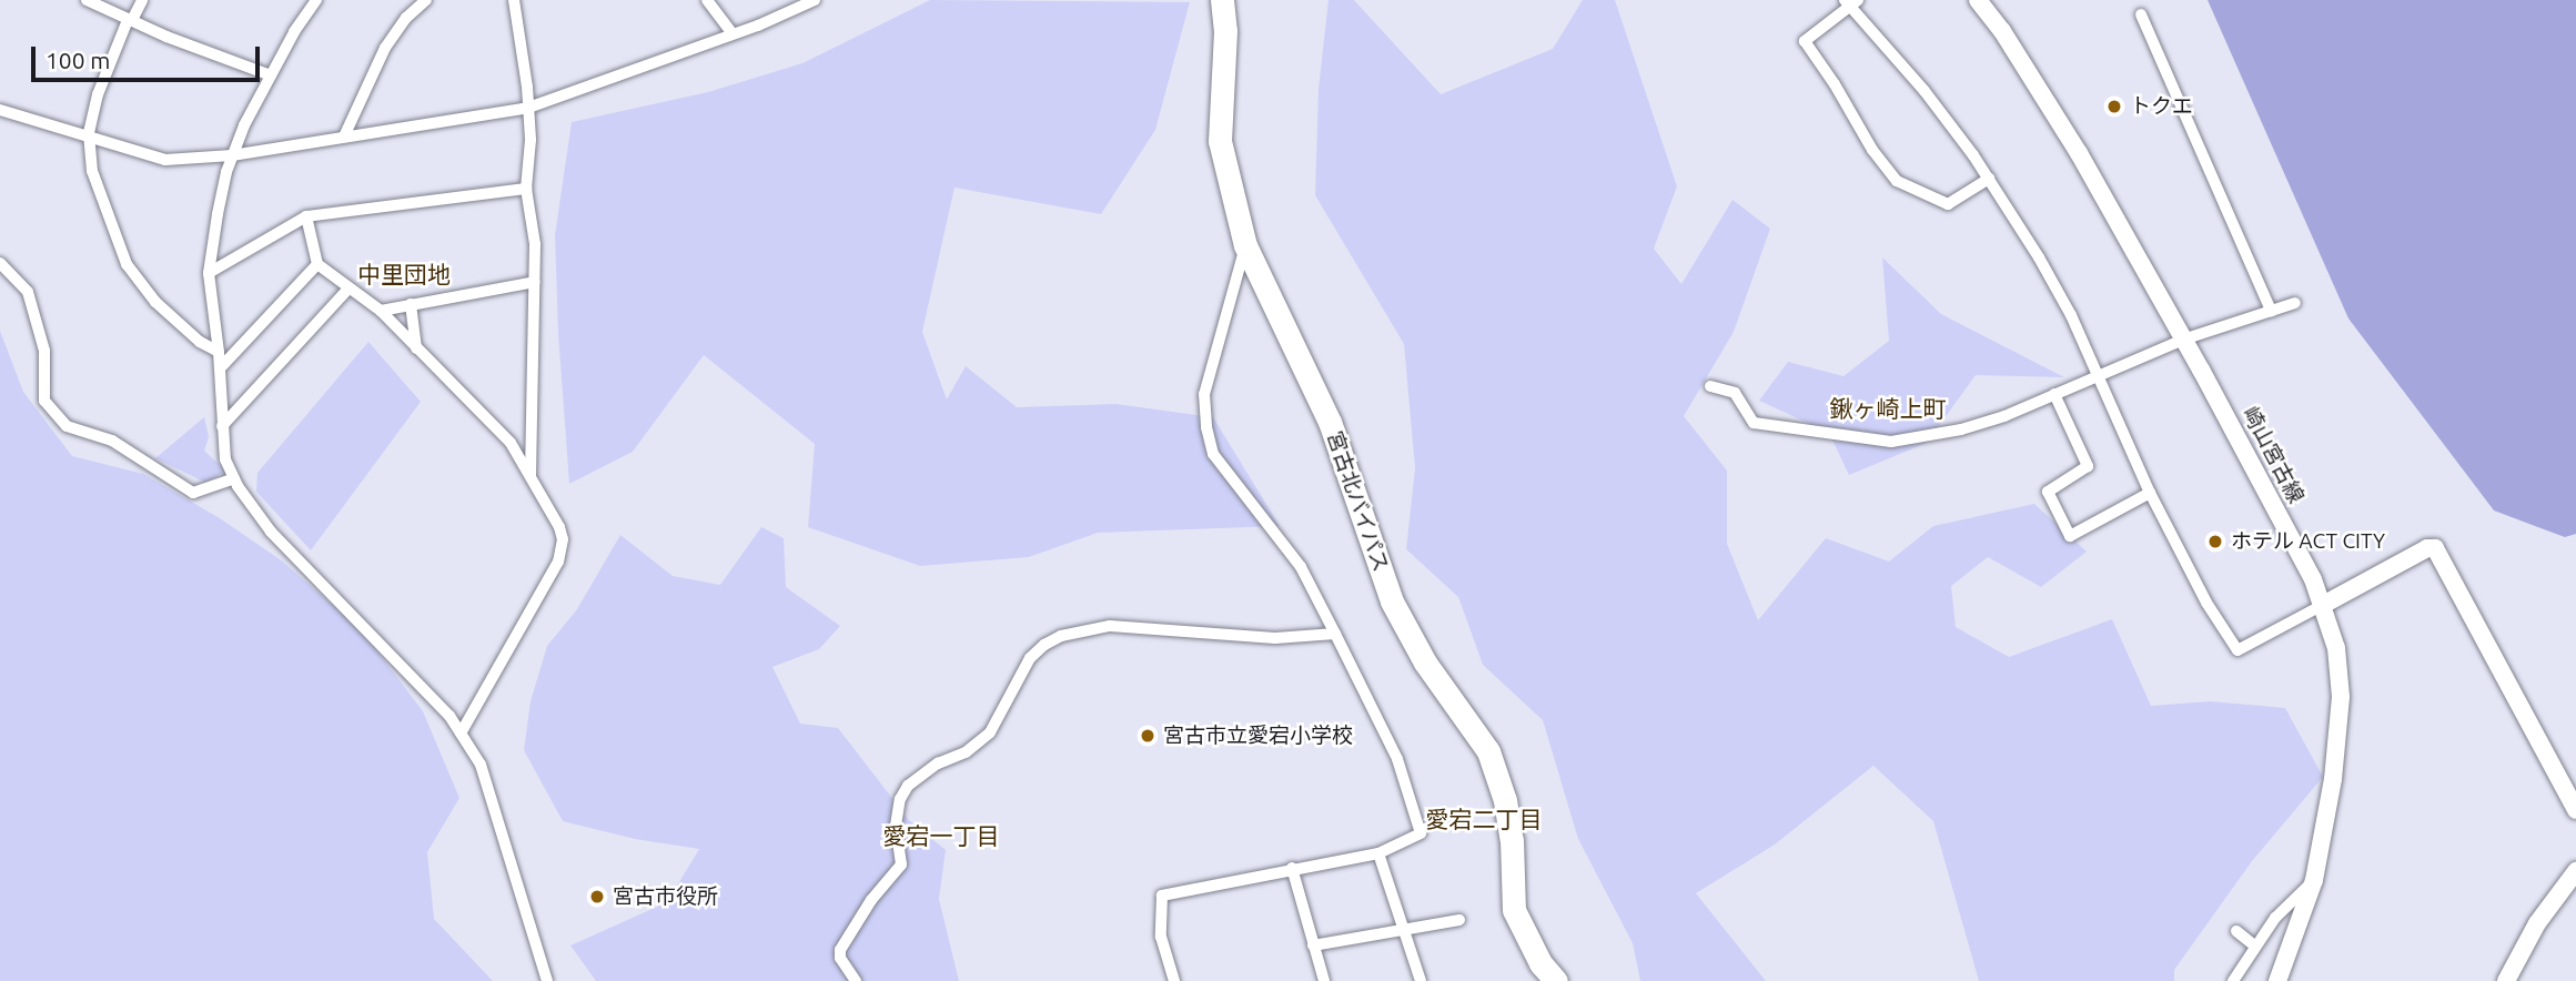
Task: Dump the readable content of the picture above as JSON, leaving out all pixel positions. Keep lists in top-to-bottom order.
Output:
{
  "streets": {
    "highway": ["宮古北バイパス"],
    "main road": ["崎山宮古線"]
  },
  "districts": [
    "中里団地",
    "鍬ヶ崎上町",
    "愛宕二丁目",
    "愛宕一丁目"
  ],
  "places": [
    "トクエ",
    "ホテル ACT CITY",
    "宮古市立愛宕小学校",
    "宮古市役所"
  ],
  "scale_bar": "100 m"
}
